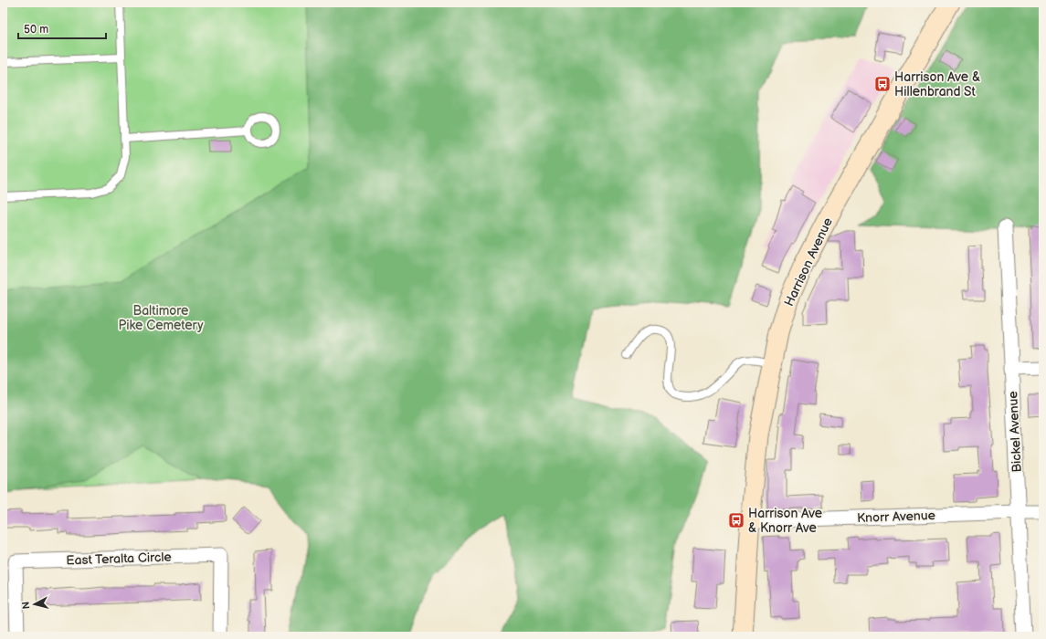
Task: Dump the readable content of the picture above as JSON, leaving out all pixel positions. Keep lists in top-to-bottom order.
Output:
{
  "streets": {
    "main road": ["Harrison Avenue"],
    "street": ["Bickel Avenue", "Knorr Avenue", "East Teralta Circle"]
  },
  "crossings": [
    ["Harrison Avenue", "Knorr Avenue"],
    ["Bickel Avenue", "Knorr Avenue"]
  ],
  "parks": ["Baltimore Pike Cemetery"],
  "places": {
    "bus stop": ["Harrison Ave & Hillenbrand St", "Harrison Ave & Knorr Ave"]
  },
  "scale_bar": "50 m",
  "north": "left"
}
